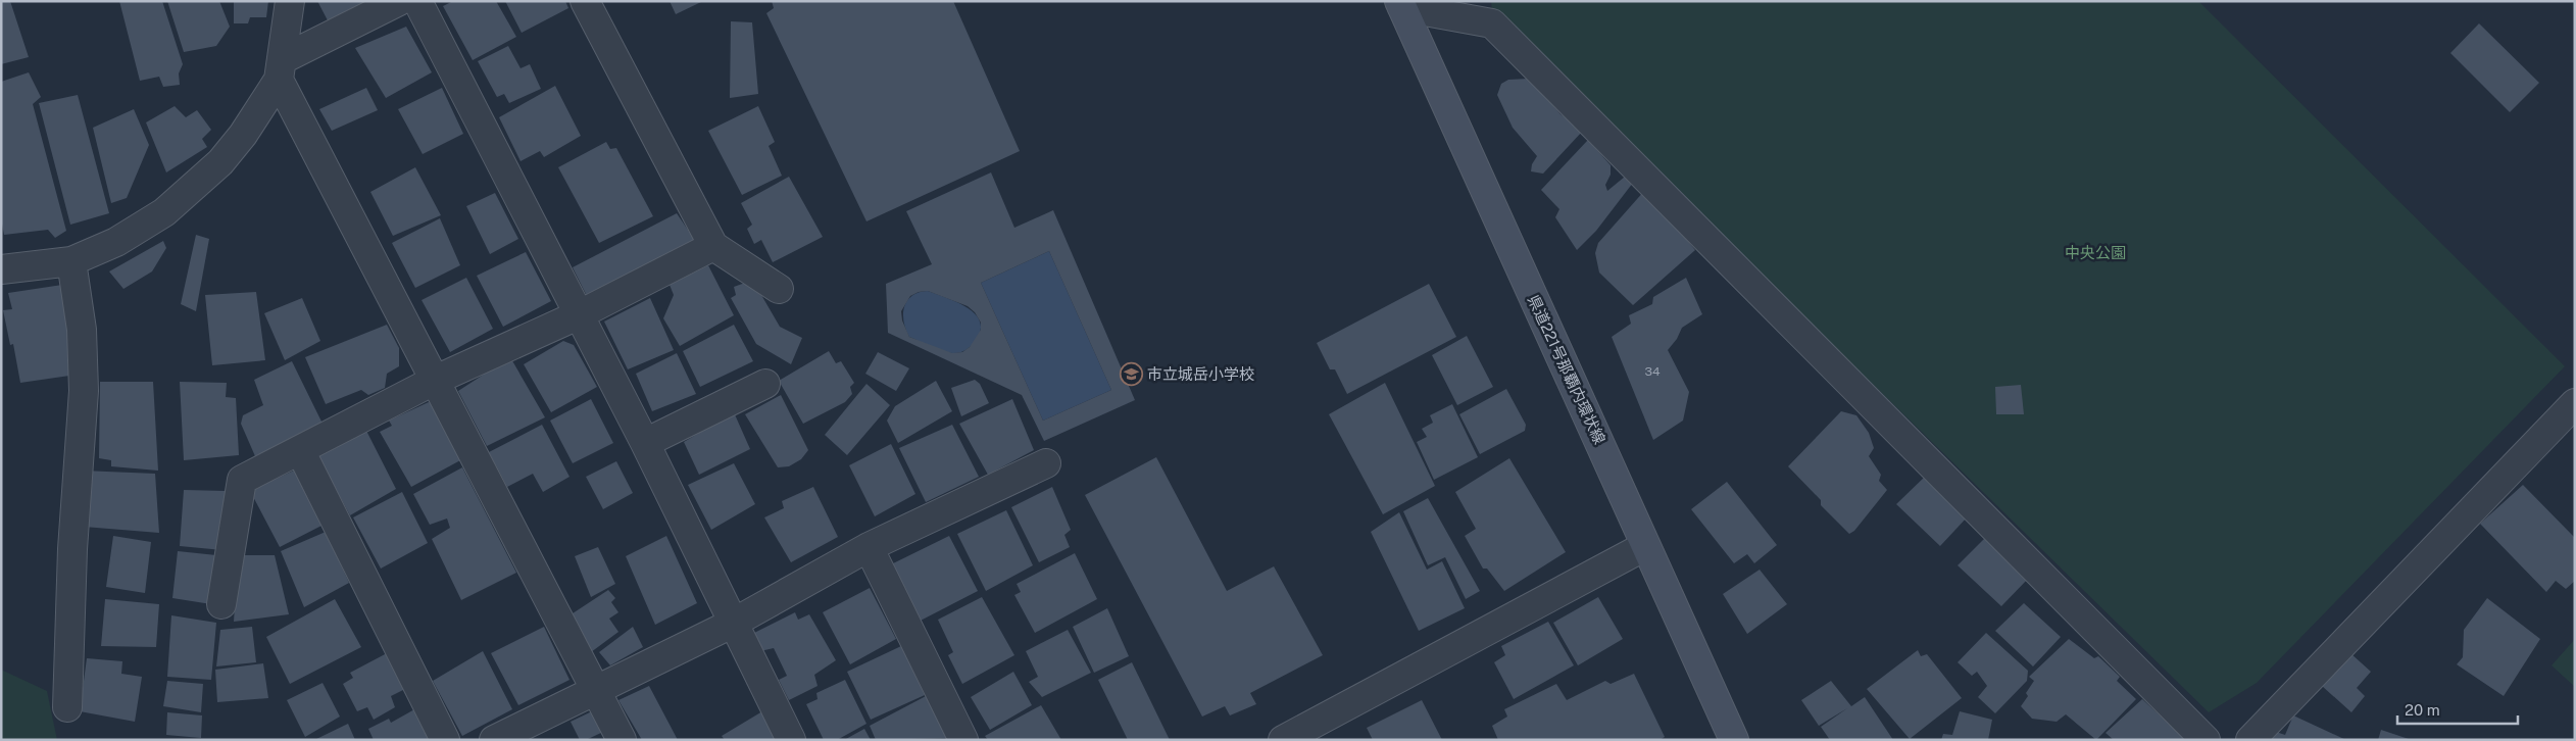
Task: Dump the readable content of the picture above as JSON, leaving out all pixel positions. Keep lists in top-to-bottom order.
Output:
{
  "streets": {
    "main road": ["県道221号那覇内環状線"]
  },
  "parks": ["中央公園"],
  "places": {
    "school or university": ["市立城岳小学校"]
  },
  "house_numbers": ["34"],
  "scale_bar": "20 m"
}
